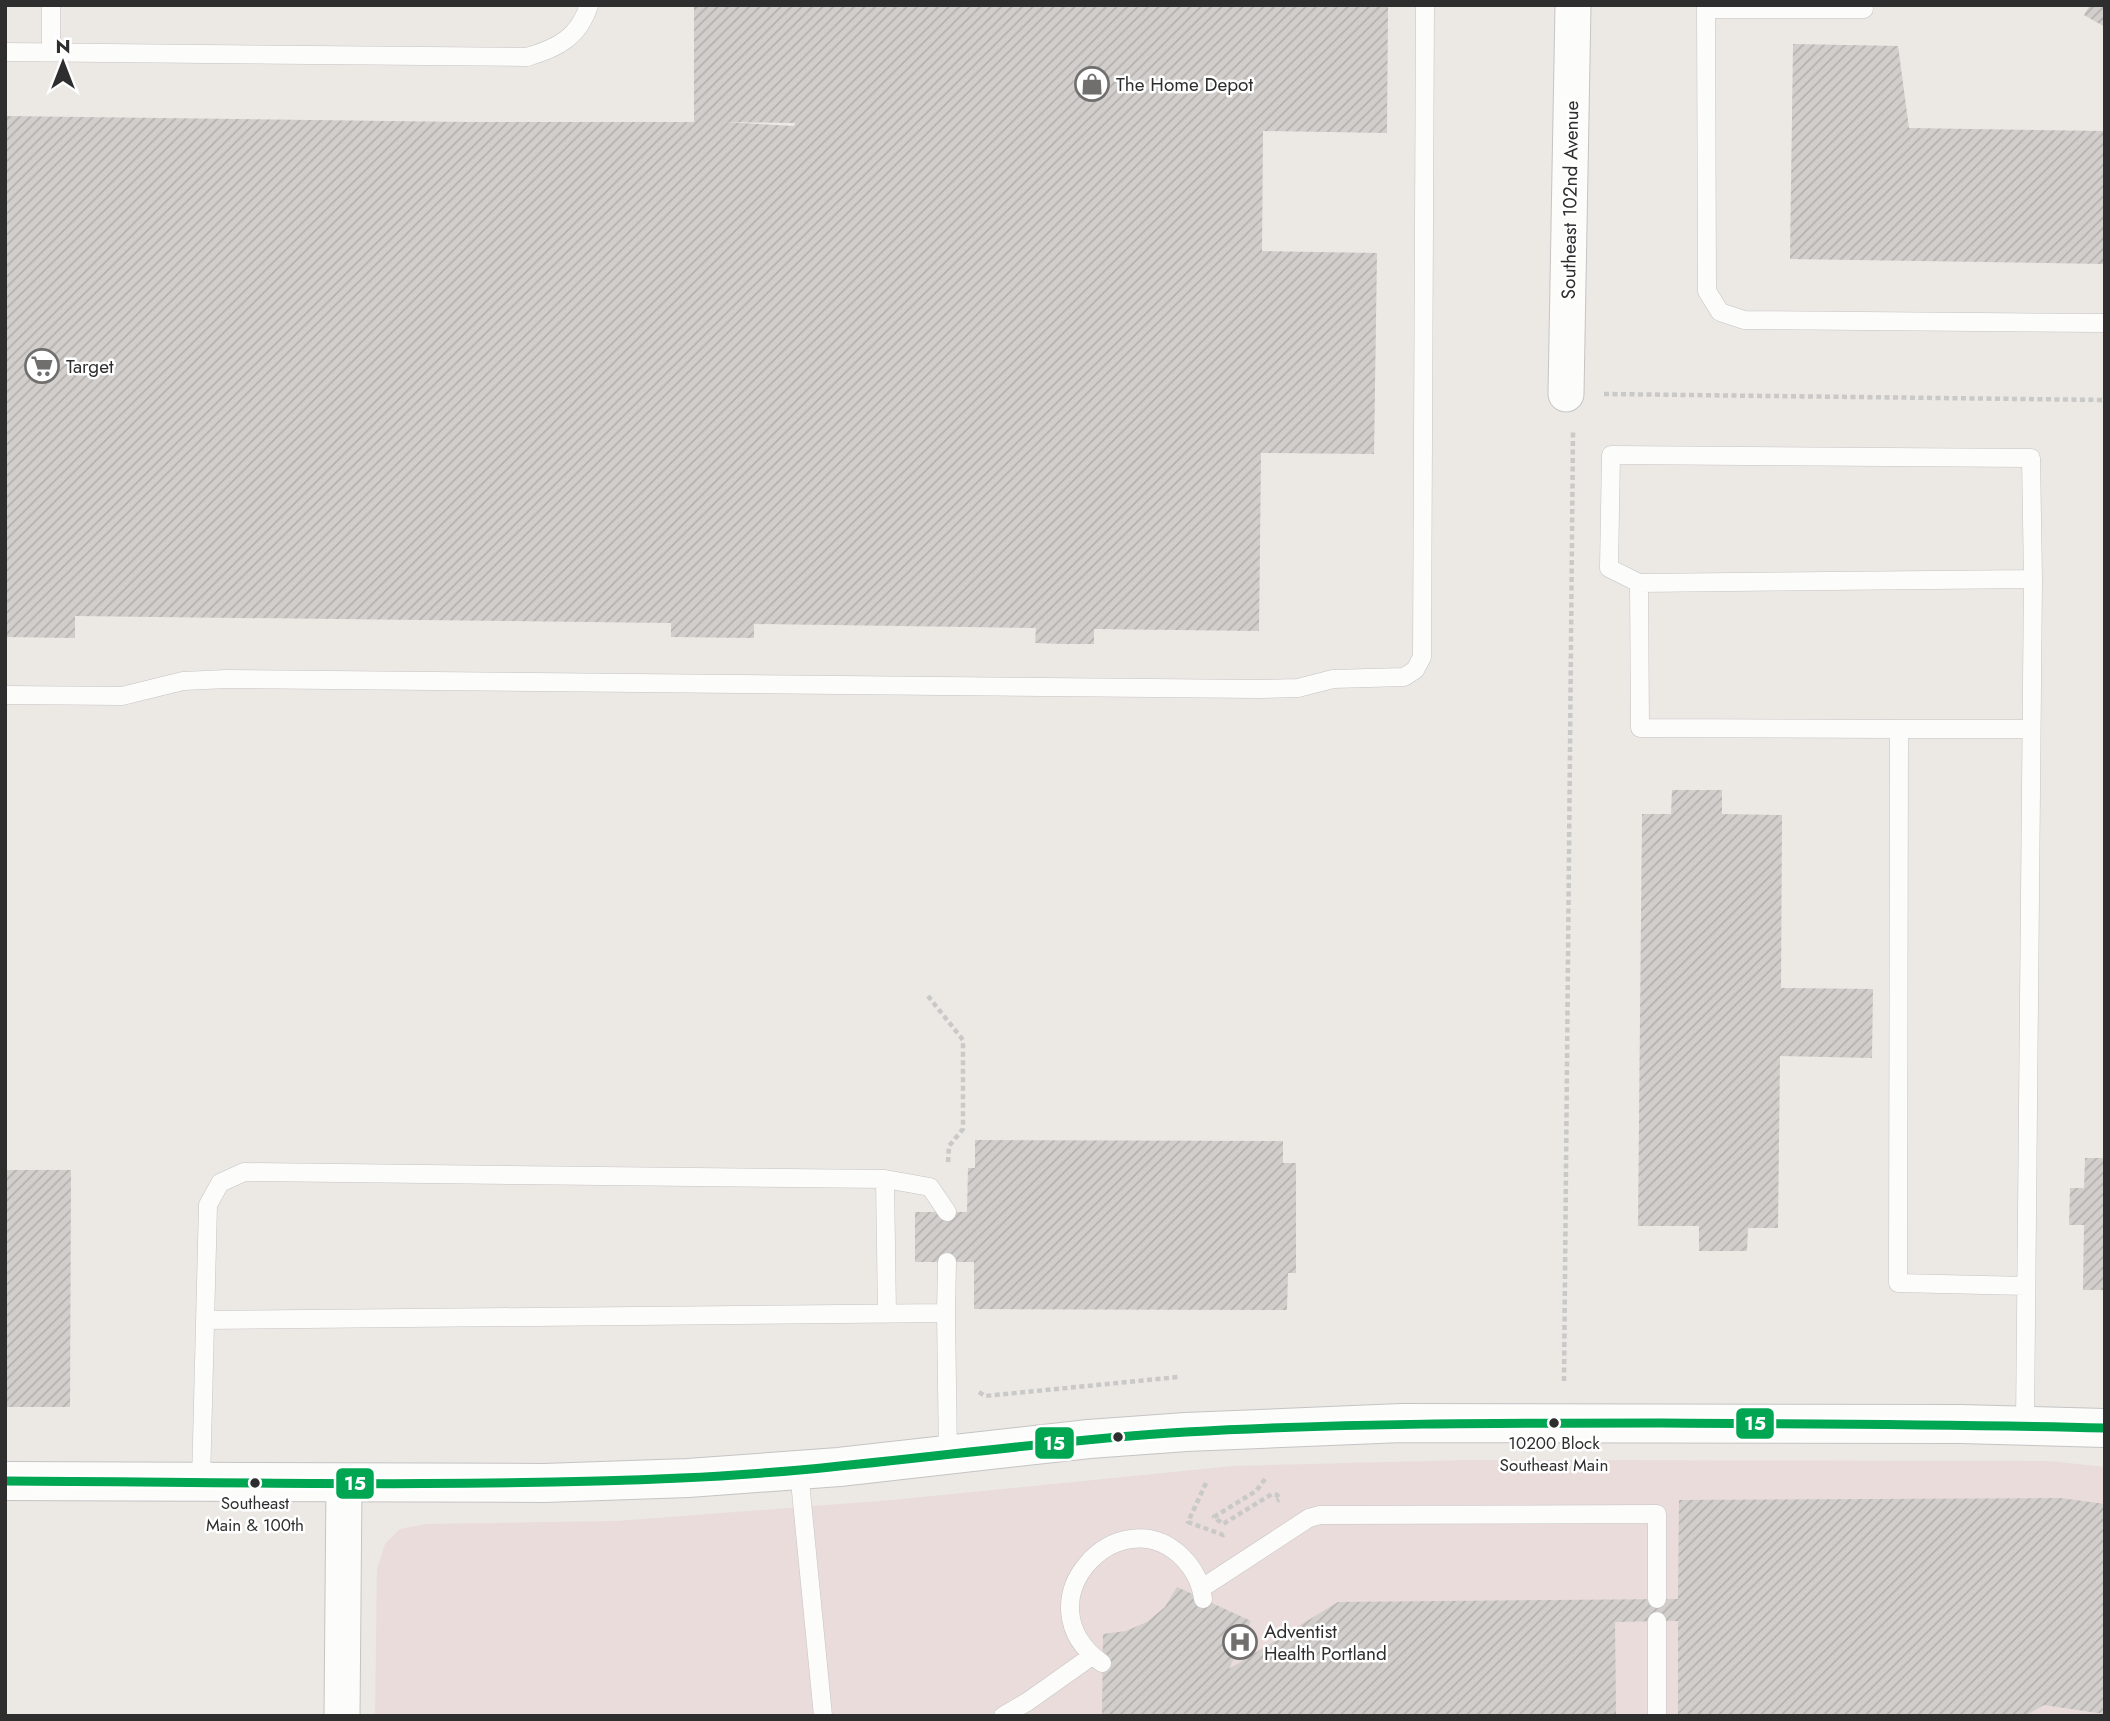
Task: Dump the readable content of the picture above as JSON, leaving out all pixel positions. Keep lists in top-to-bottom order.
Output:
{
  "streets": {
    "street": ["Southeast 102nd Avenue"]
  },
  "places": {
    "shop": ["The Home Depot"],
    "supermarket": ["Target"],
    "other": ["10200 Block Southeast Main", "Southeast Main & 100th"],
    "hospital": ["Adventist Health Portland"]
  },
  "lines": ["transit line 15"],
  "north": "top"
}
